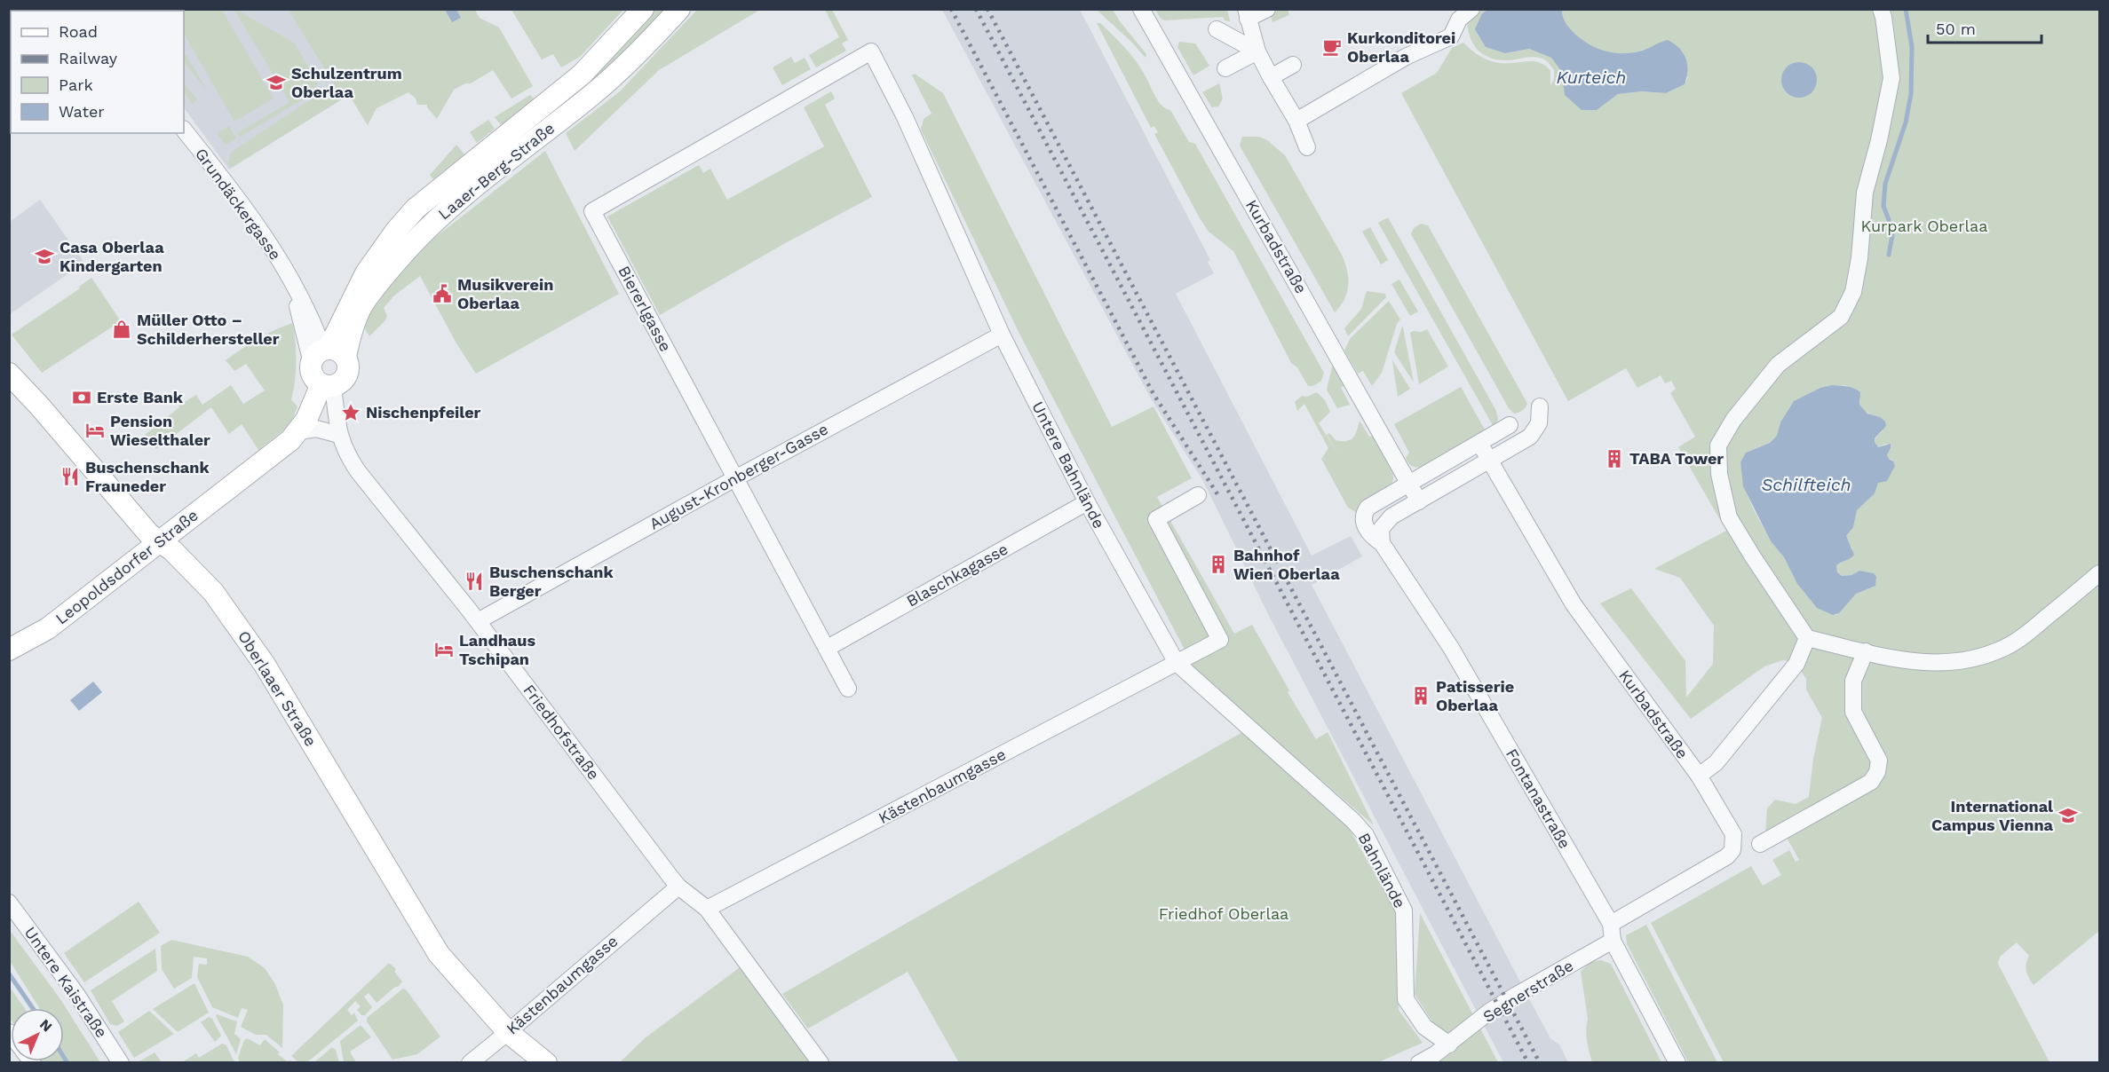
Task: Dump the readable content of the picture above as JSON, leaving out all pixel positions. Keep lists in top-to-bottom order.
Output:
{
  "streets": {
    "main road": ["Laaer-Berg-Straße", "Leopoldsdorfer Straße", "Oberlaaer Straße"],
    "street": [
      "Grundäckergasse",
      "Kurbadstraße",
      "Biererlgasse",
      "Untere Bahnlände",
      "August-Kronberger-Gasse",
      "Blaschkagasse",
      "Friedhofstraße",
      "Kästenbaumgasse",
      "Fontanastraße",
      "Bahnlände",
      "Untere Kaistraße",
      "Segnerstraße"
    ]
  },
  "crossings": [
    ["Laaer-Berg-Straße", "Grundäckergasse"],
    ["Laaer-Berg-Straße", "Leopoldsdorfer Straße"],
    ["Laaer-Berg-Straße", "Friedhofstraße"],
    ["Grundäckergasse", "Leopoldsdorfer Straße"],
    ["Grundäckergasse", "Friedhofstraße"],
    ["Kurbadstraße", "Fontanastraße"],
    ["Biererlgasse", "Untere Bahnlände"],
    ["Biererlgasse", "August-Kronberger-Gasse"],
    ["Biererlgasse", "Blaschkagasse"],
    ["Untere Bahnlände", "August-Kronberger-Gasse"],
    ["Untere Bahnlände", "Blaschkagasse"],
    ["Untere Bahnlände", "Kästenbaumgasse"],
    ["Untere Bahnlände", "Bahnlände"],
    ["August-Kronberger-Gasse", "Friedhofstraße"],
    ["Leopoldsdorfer Straße", "Oberlaaer Straße"],
    ["Leopoldsdorfer Straße", "Friedhofstraße"],
    ["Oberlaaer Straße", "Kästenbaumgasse"],
    ["Friedhofstraße", "Kästenbaumgasse"],
    ["Kästenbaumgasse", "Bahnlände"],
    ["Fontanastraße", "Segnerstraße"],
    ["Bahnlände", "Segnerstraße"]
  ],
  "water": ["Kurteich", "Schilfteich"],
  "parks": ["Kurpark Oberlaa", "Friedhof Oberlaa"],
  "places": {
    "cafe": ["Kurkonditorei Oberlaa"],
    "school or university": ["Schulzentrum Oberlaa", "Casa Oberlaa Kindergarten", "International Campus Vienna"],
    "public building": ["Musikverein Oberlaa"],
    "shop": ["Müller Otto – Schilderhersteller"],
    "bank": ["Erste Bank"],
    "place": ["Nischenpfeiler"],
    "hotel": ["Pension Wieselthaler", "Landhaus Tschipan"],
    "building": ["TABA Tower", "Bahnhof Wien Oberlaa", "Patisserie Oberlaa"],
    "restaurant": ["Buschenschank Frauneder", "Buschenschank Berger"]
  },
  "legend": [
    "Road",
    "Railway",
    "Park",
    "Water"
  ],
  "scale_bar": "50 m",
  "north": "top right"
}
